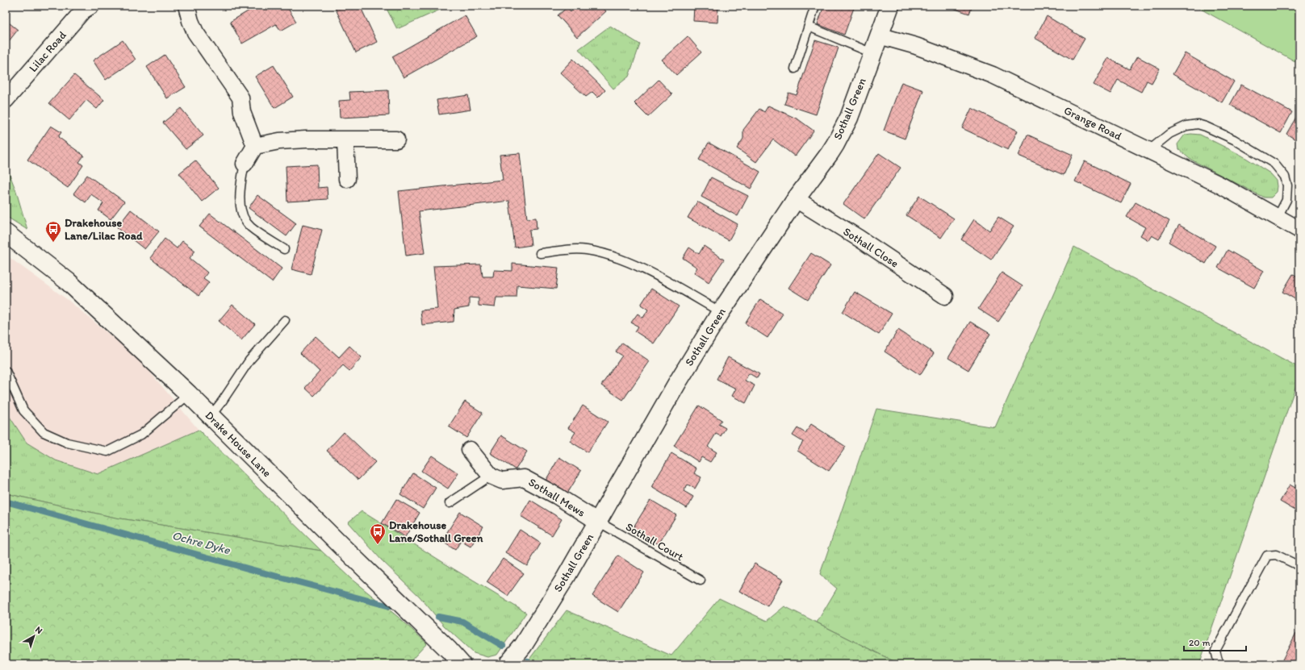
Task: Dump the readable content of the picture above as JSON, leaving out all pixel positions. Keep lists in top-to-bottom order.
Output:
{
  "streets": {
    "street": [
      "Lilac Road",
      "Sothall Green",
      "Grange Road",
      "Sothall Close",
      "Drake House Lane",
      "Sothall Mews"
    ],
    "lane": ["Sothall Court"]
  },
  "crossings": [
    ["Sothall Green", "Grange Road"],
    ["Sothall Green", "Sothall Close"],
    ["Sothall Green", "Sothall Mews"],
    ["Sothall Green", "Sothall Court"],
    ["Sothall Mews", "Sothall Court"]
  ],
  "water": ["Ochre Dyke"],
  "places": {
    "bus stop": ["Drakehouse Lane/Lilac Road", "Drakehouse Lane/Sothall Green"]
  },
  "scale_bar": "20 m",
  "north": "top right"
}
